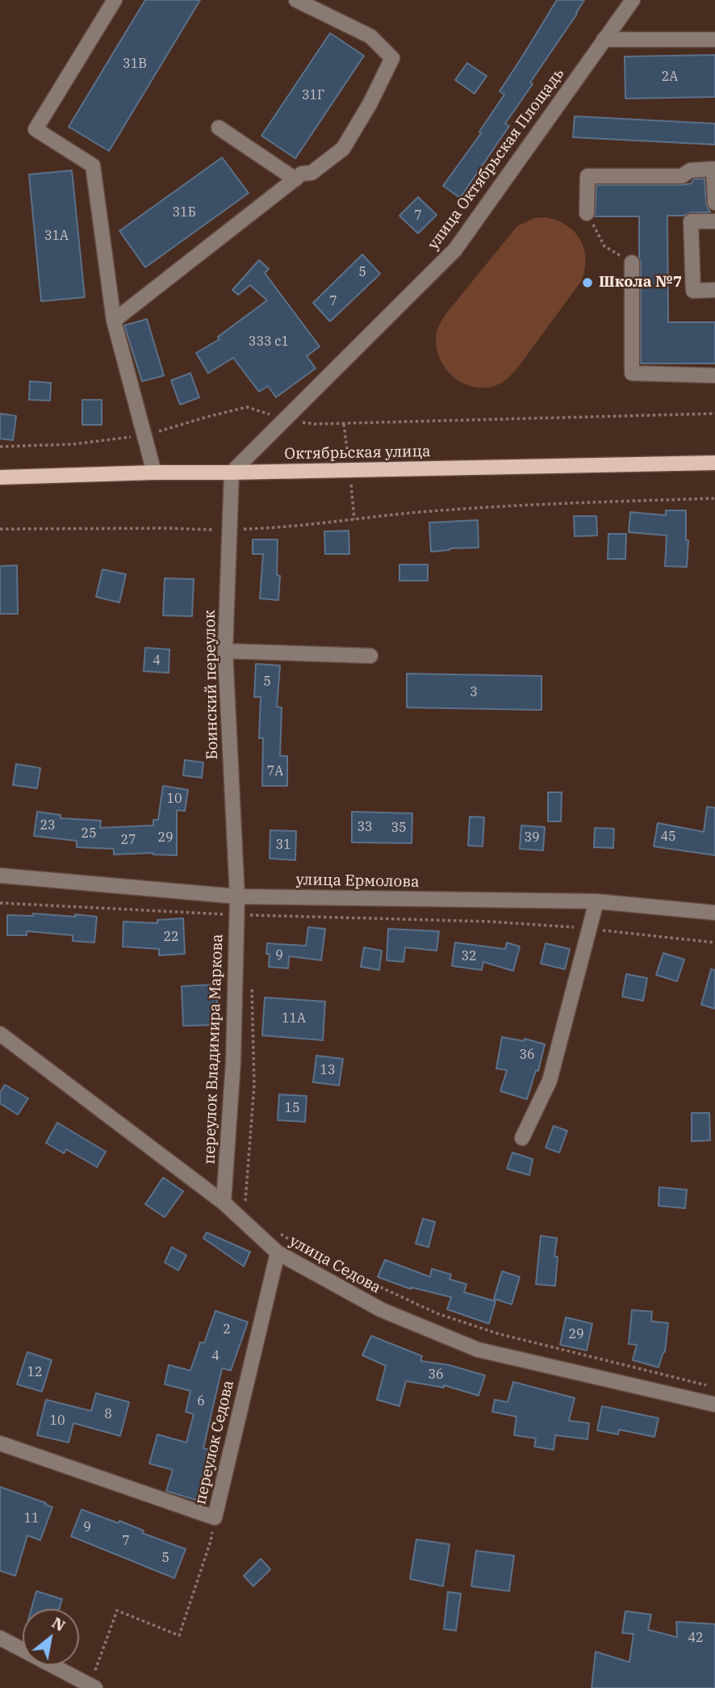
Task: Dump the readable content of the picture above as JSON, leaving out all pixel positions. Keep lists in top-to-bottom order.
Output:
{
  "streets": {
    "main road": ["Октябрьская улица"],
    "street": [
      "улица Октябрьская Площадь",
      "Боинский переулок",
      "улица Ермолова",
      "переулок Владимира Маркова",
      "улица Седова",
      "переулок Седова"
    ]
  },
  "crossings": [
    ["улица Октябрьская Площадь", "Октябрьская улица"],
    ["улица Октябрьская Площадь", "Боинский переулок"],
    ["Октябрьская улица", "Боинский переулок"],
    ["Боинский переулок", "улица Ермолова"],
    ["Боинский переулок", "переулок Владимира Маркова"],
    ["улица Ермолова", "переулок Владимира Маркова"],
    ["переулок Владимира Маркова", "улица Седова"],
    ["улица Седова", "переулок Седова"]
  ],
  "places": ["Школа №7"],
  "house_numbers": [
    "31В",
    "2А",
    "31Г",
    "31Б",
    "7",
    "31А",
    "5",
    "7",
    "333 с1",
    "4",
    "5",
    "3",
    "7А",
    "10",
    "23",
    "33",
    "35",
    "25",
    "45",
    "29",
    "39",
    "27",
    "31",
    "22",
    "9",
    "32",
    "11А",
    "36",
    "13",
    "15",
    "2",
    "29",
    "4",
    "12",
    "36",
    "6",
    "8",
    "10",
    "11",
    "9",
    "7",
    "5",
    "42"
  ],
  "north": "top right"
}
